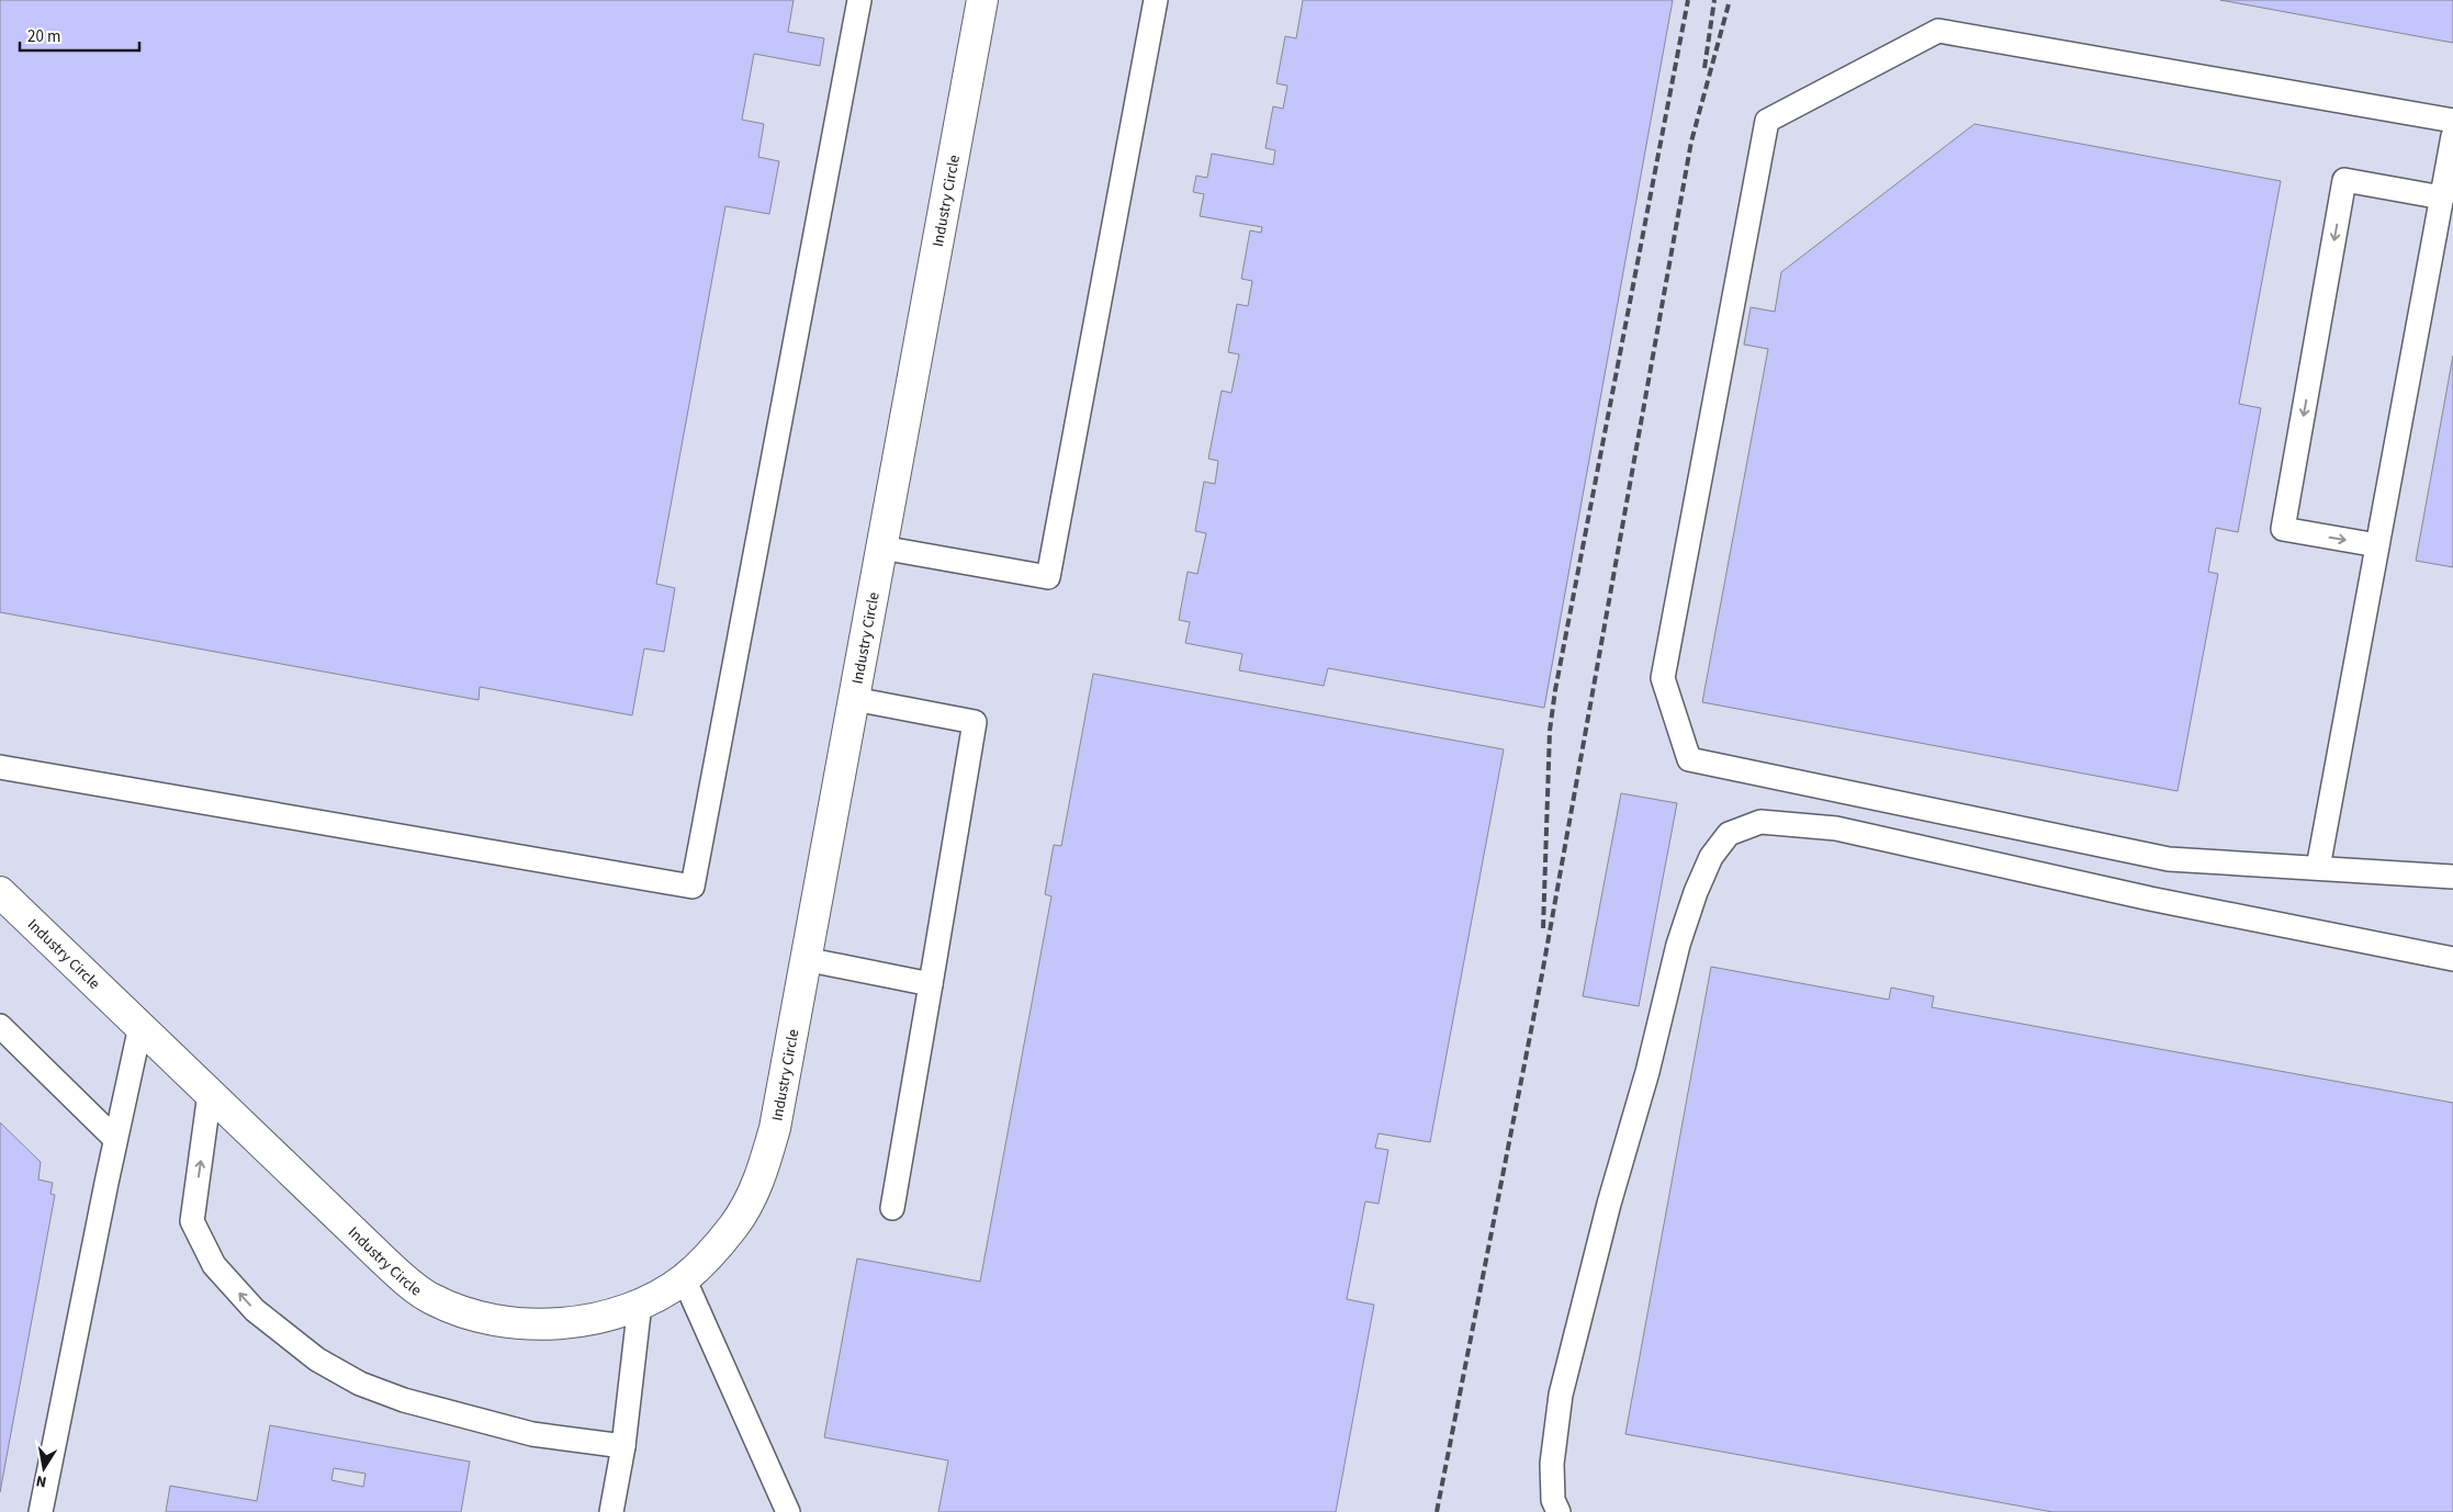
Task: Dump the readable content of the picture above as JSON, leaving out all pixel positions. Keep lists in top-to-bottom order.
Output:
{
  "streets": {
    "street": ["Industry Circle"]
  },
  "scale_bar": "20 m",
  "north": "bottom"
}
